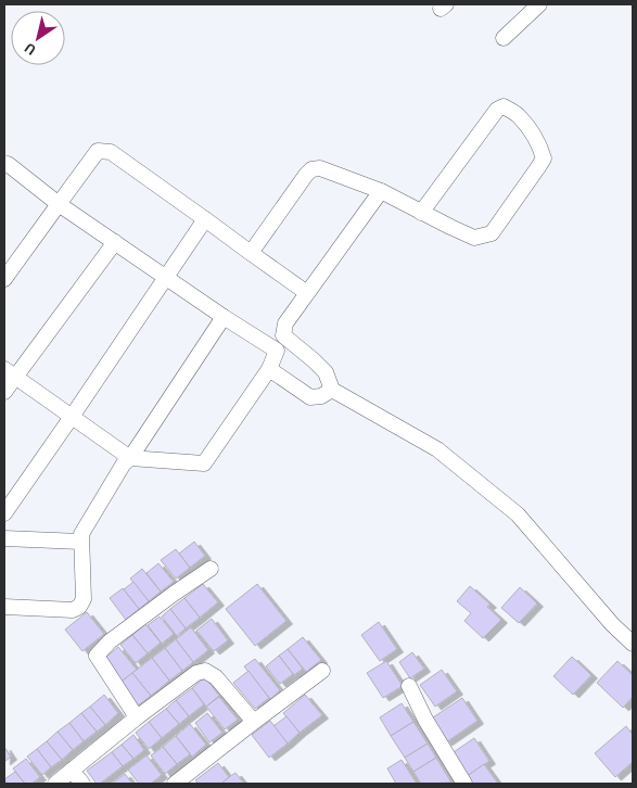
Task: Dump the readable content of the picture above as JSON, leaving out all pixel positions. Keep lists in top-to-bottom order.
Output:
{
  "north": "bottom left"
}
